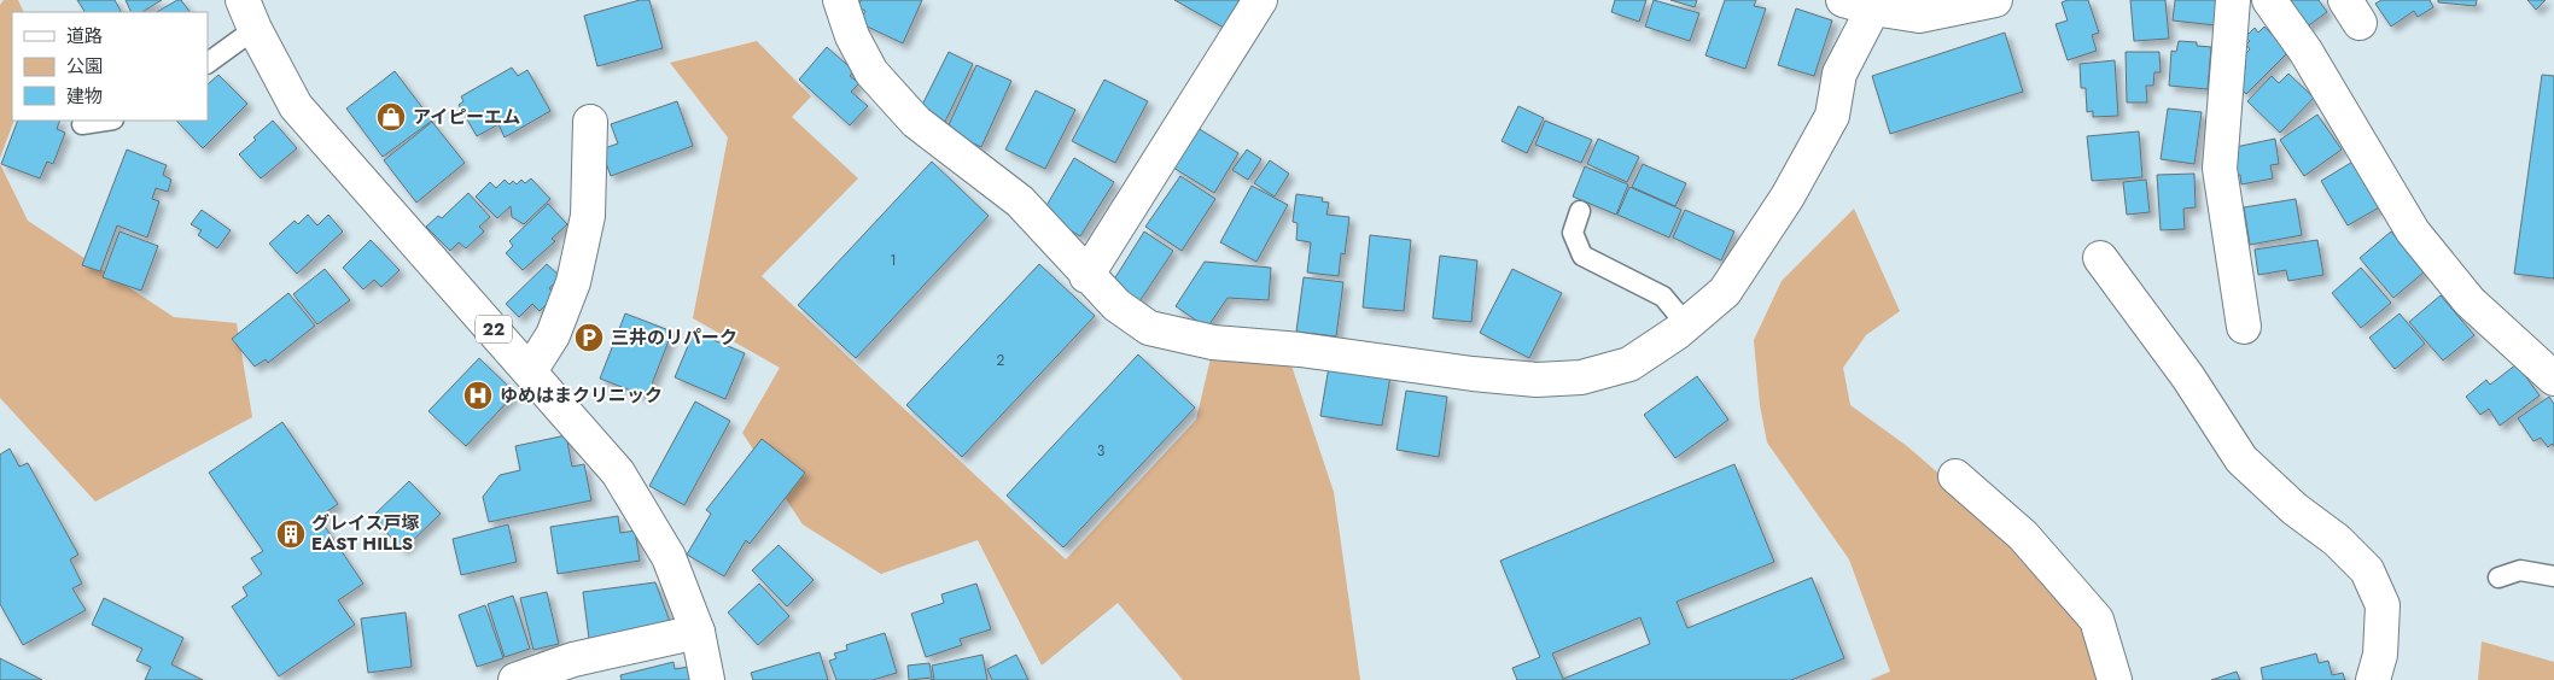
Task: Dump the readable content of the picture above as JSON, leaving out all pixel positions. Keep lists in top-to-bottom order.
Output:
{
  "streets": {
    "street": ["22"]
  },
  "places": {
    "shop": ["アイピーエム"],
    "parking": ["三井のリパーク"],
    "hospital": ["ゆめはまクリニック"],
    "building": ["グレイス戸塚 EAST HILLS"]
  },
  "house_numbers": ["1", "2", "3"],
  "legend": ["道路", "公園", "建物"]
}
